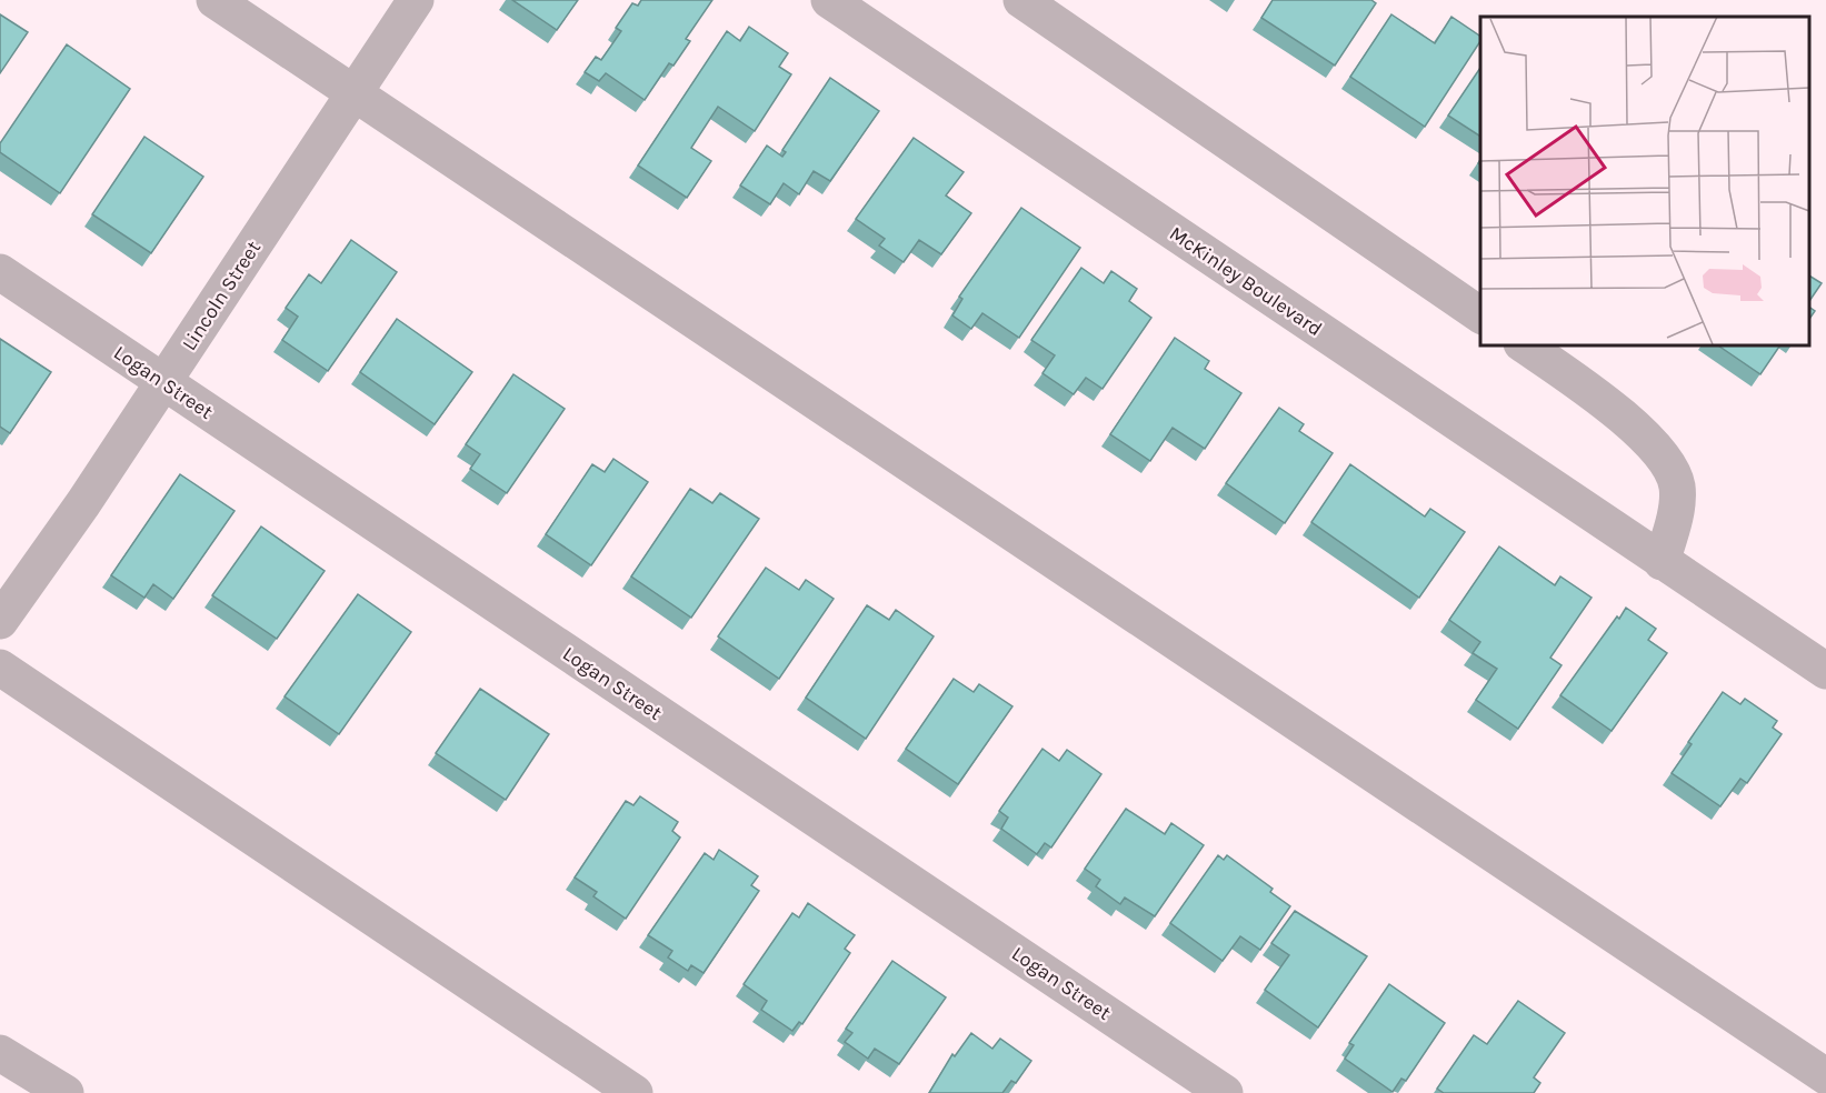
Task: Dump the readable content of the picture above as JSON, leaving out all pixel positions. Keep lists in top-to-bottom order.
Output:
{
  "streets": {
    "street": ["McKinley Boulevard", "Lincoln Street", "Logan Street"]
  },
  "crossings": [
    ["Lincoln Street", "Logan Street"]
  ]
}
